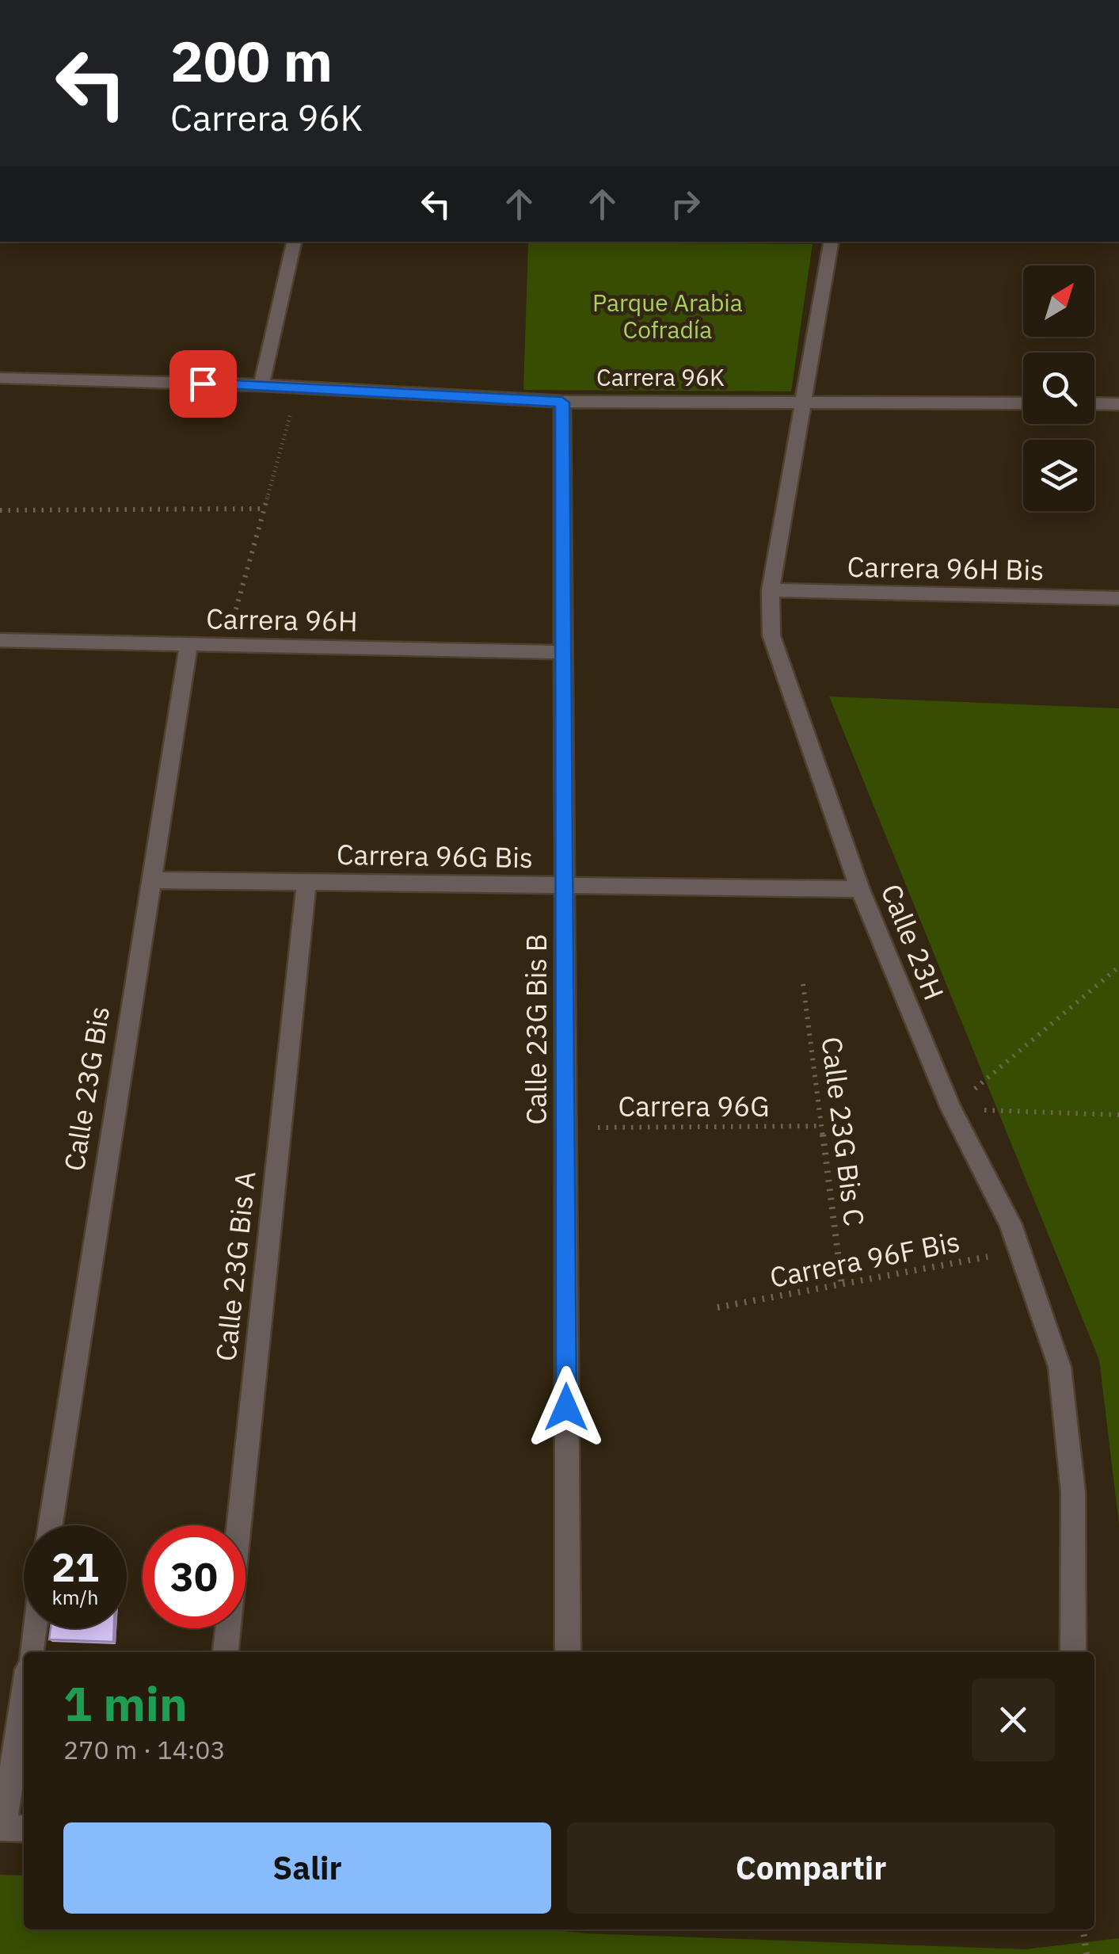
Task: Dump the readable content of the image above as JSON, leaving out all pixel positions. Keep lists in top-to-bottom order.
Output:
{
  "streets": {
    "street": [
      "Carrera 96K",
      "Carrera 96H Bis",
      "Carrera 96H",
      "Carrera 96G Bis",
      "Calle 23H",
      "Calle 23G Bis B",
      "Calle 23G Bis",
      "Calle 23G Bis A"
    ],
    "path": ["Carrera 96G", "Calle 23G Bis C", "Carrera 96F Bis"]
  },
  "crossings": [
    ["Carrera 96K", "Calle 23H"],
    ["Carrera 96K", "Calle 23G Bis B"],
    ["Carrera 96H Bis", "Calle 23H"],
    ["Carrera 96H", "Calle 23G Bis B"],
    ["Carrera 96H", "Calle 23G Bis"],
    ["Carrera 96G Bis", "Calle 23H"],
    ["Carrera 96G Bis", "Calle 23G Bis B"],
    ["Carrera 96G Bis", "Calle 23G Bis"],
    ["Carrera 96G Bis", "Calle 23G Bis A"],
    ["Calle 23H", "Carrera 96F Bis"],
    ["Calle 23G Bis B", "Carrera 96G"],
    ["Carrera 96G", "Calle 23G Bis C"],
    ["Calle 23G Bis C", "Carrera 96F Bis"]
  ],
  "parks": ["Parque Arabia Cofradía"],
  "north": "top right",
  "page": {
    "turn": ["200 m", "Carrera 96K"],
    "speed": "21 km/h",
    "limit": "30",
    "heading": ["1 min", "270 m · 14:03"],
    "buttons": ["Salir", "Compartir"]
  }
}
